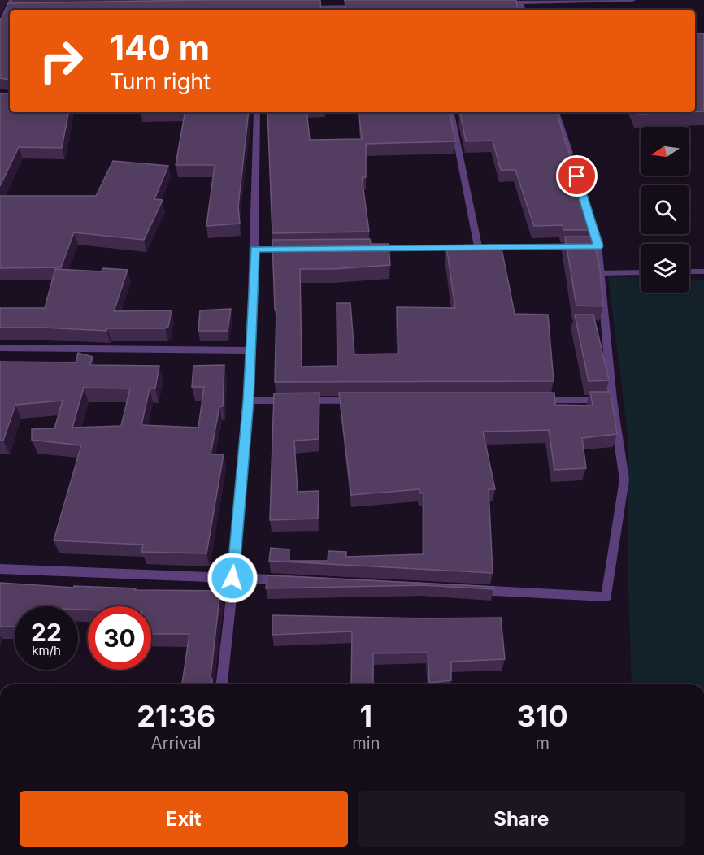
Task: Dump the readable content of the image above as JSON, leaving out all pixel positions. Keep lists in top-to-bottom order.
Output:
{
  "north": "left",
  "page": {
    "turn": ["140 m", "Turn right"],
    "speed": "22 km/h",
    "limit": "30",
    "eta": [
      "21:36",
      "Arrival",
      "1",
      "min",
      "310",
      "m"
    ],
    "buttons": ["Exit", "Share"]
  }
}
